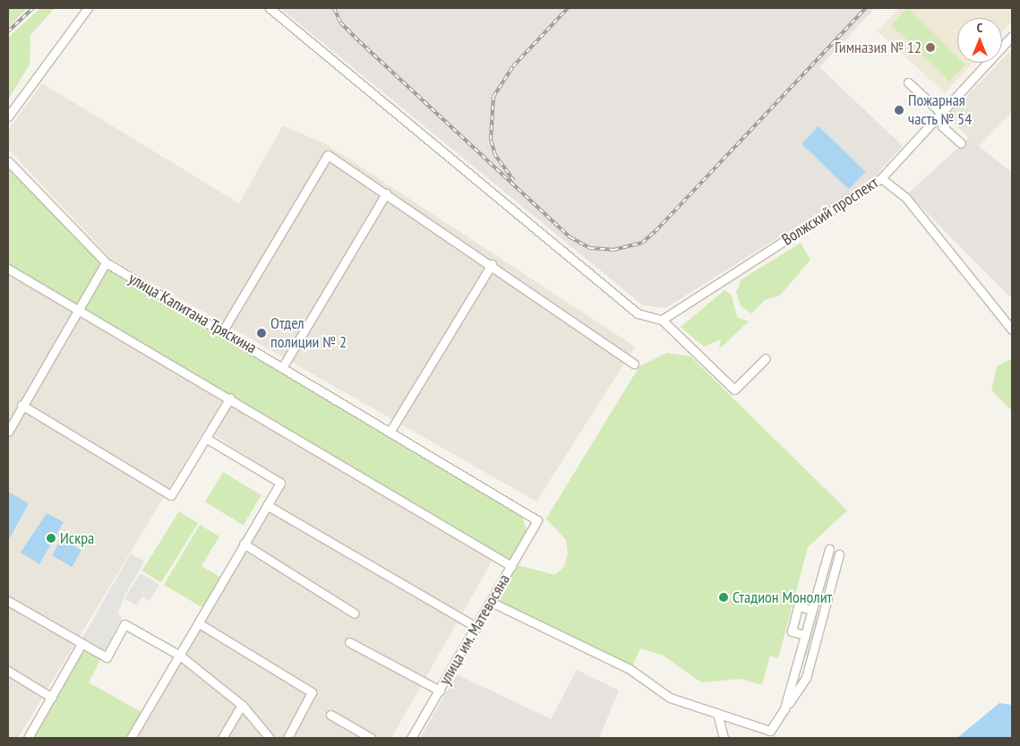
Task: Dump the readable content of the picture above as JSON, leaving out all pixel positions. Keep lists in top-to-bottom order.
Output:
{
  "streets": {
    "street": ["Волжский проспект", "улица Капитана Тряскина", "улица им. Матевосяна"]
  },
  "crossings": [
    ["улица Капитана Тряскина", "улица им. Матевосяна"]
  ],
  "places": [
    "Гимназия № 12",
    "Пожарная часть № 54",
    "Отдел полиции № 2",
    "Искра",
    "Стадион Монолит"
  ],
  "north": "top"
}
